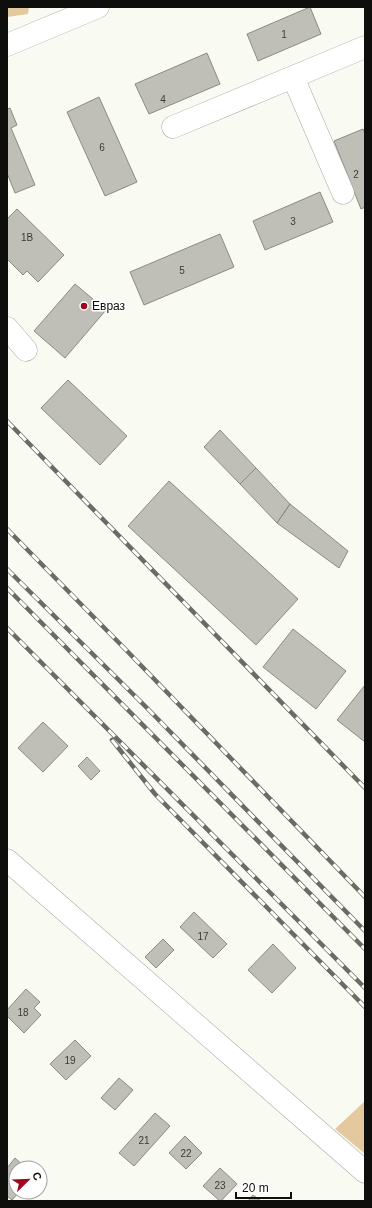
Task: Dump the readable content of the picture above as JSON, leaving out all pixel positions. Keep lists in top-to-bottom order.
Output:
{
  "places": ["Евраз"],
  "house_numbers": [
    "1",
    "4",
    "6",
    "2",
    "3",
    "1В",
    "5",
    "17",
    "18",
    "19",
    "21",
    "22",
    "23"
  ],
  "scale_bar": "20 m",
  "north": "top right"
}
